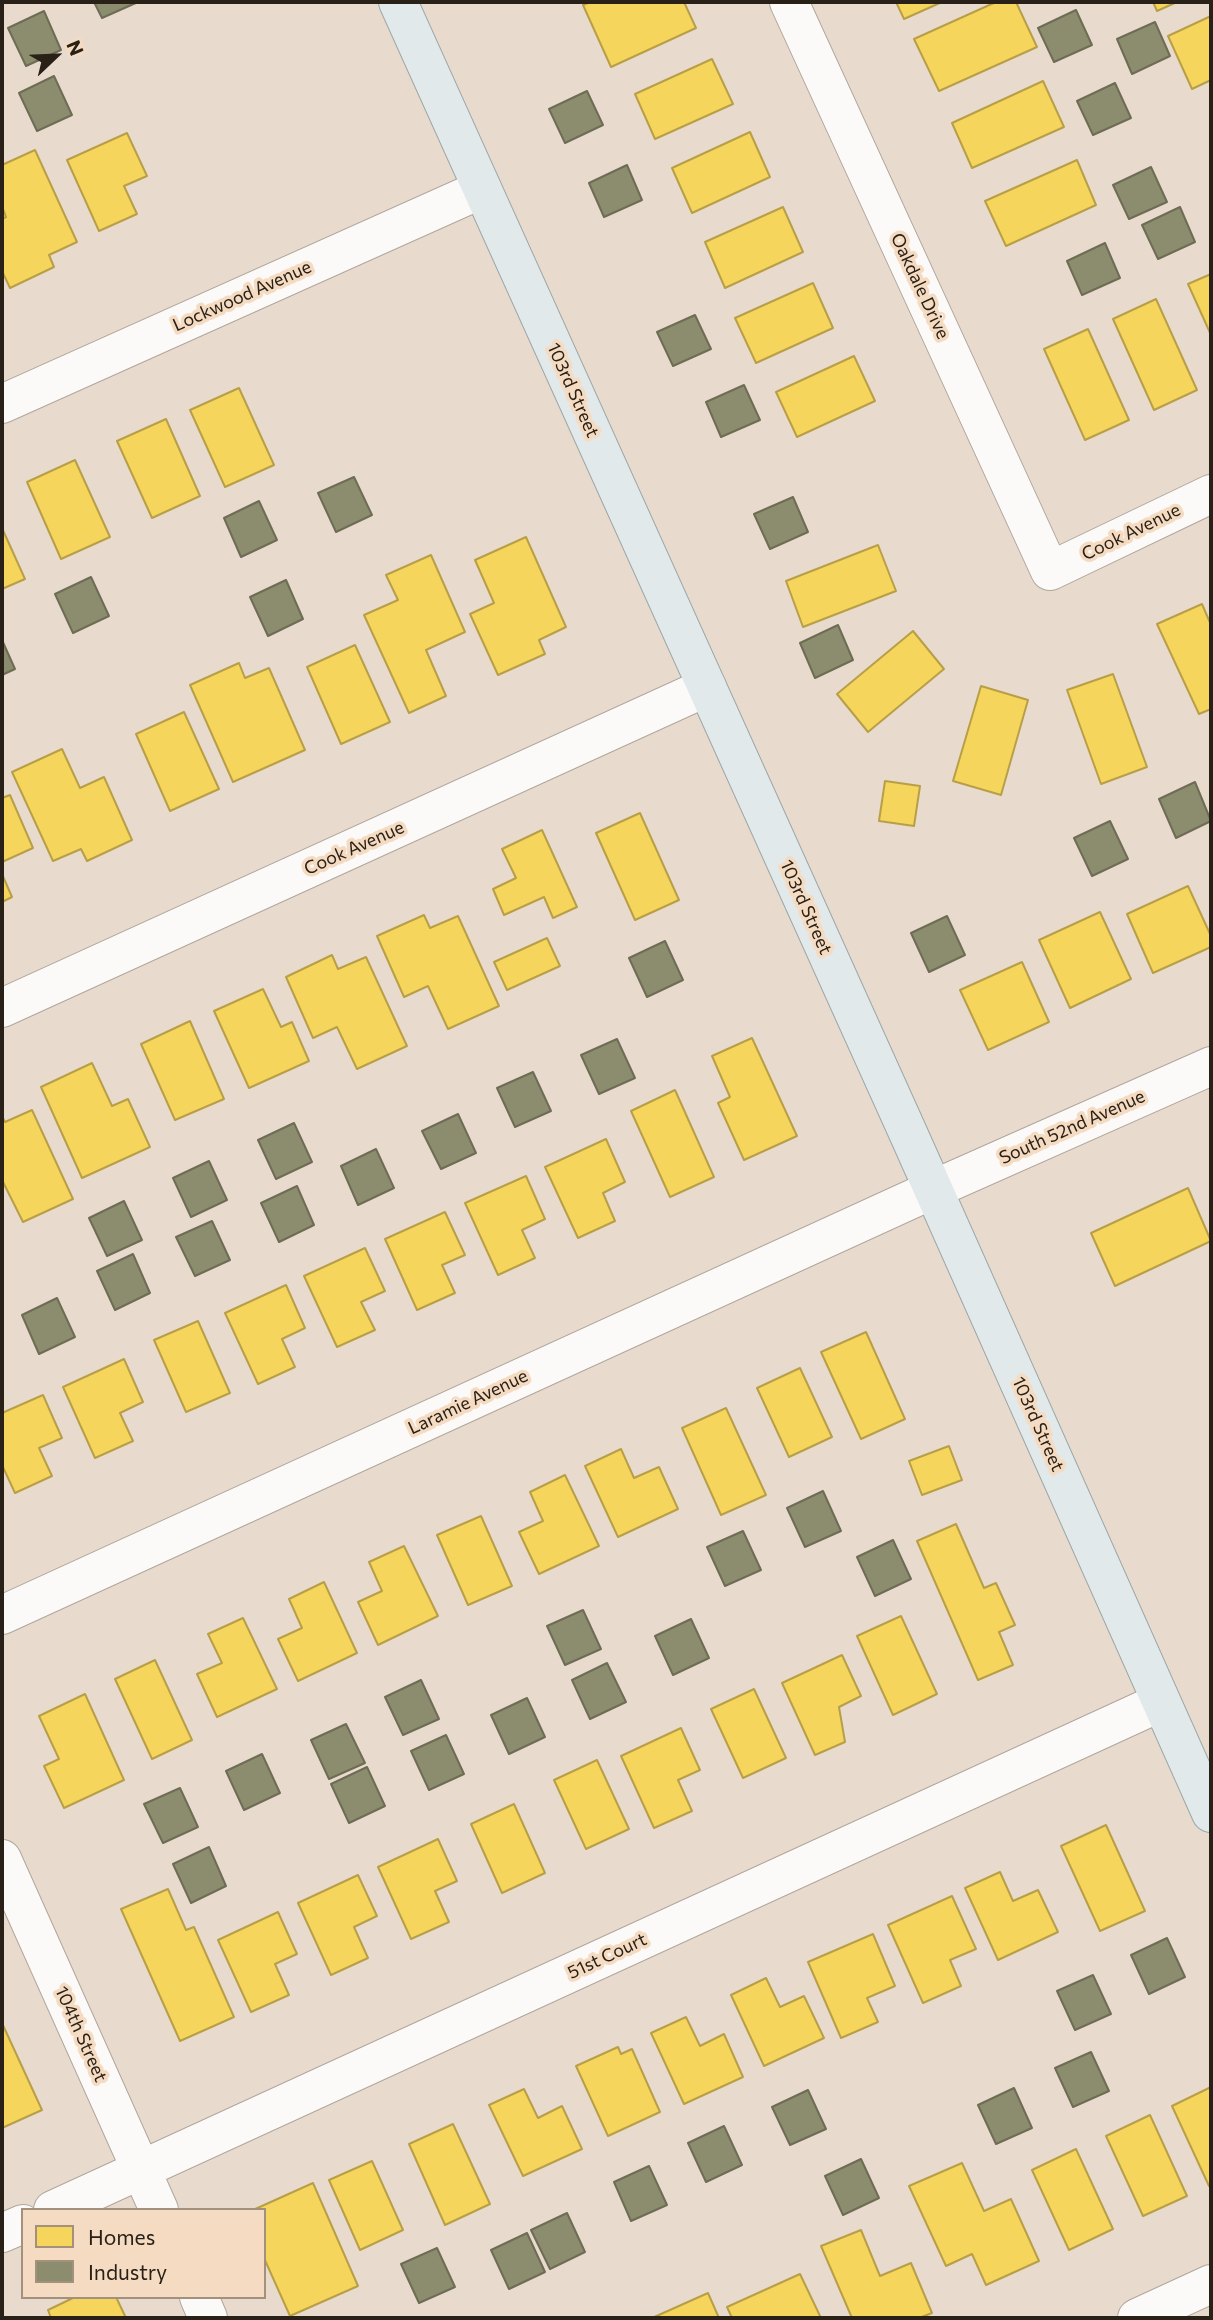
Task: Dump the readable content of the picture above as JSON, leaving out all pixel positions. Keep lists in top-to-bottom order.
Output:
{
  "streets": {
    "main road": ["103rd Street"],
    "street": [
      "Oakdale Drive",
      "Lockwood Avenue",
      "Cook Avenue",
      "South 52nd Avenue",
      "Laramie Avenue",
      "51st Court",
      "104th Street"
    ]
  },
  "crossings": [
    ["Oakdale Drive", "Cook Avenue"],
    ["Lockwood Avenue", "103rd Street"],
    ["103rd Street", "Cook Avenue"],
    ["103rd Street", "South 52nd Avenue"],
    ["103rd Street", "Laramie Avenue"],
    ["103rd Street", "51st Court"],
    ["South 52nd Avenue", "Laramie Avenue"],
    ["51st Court", "104th Street"]
  ],
  "legend": ["Homes", "Industry"],
  "north": "top right"
}
